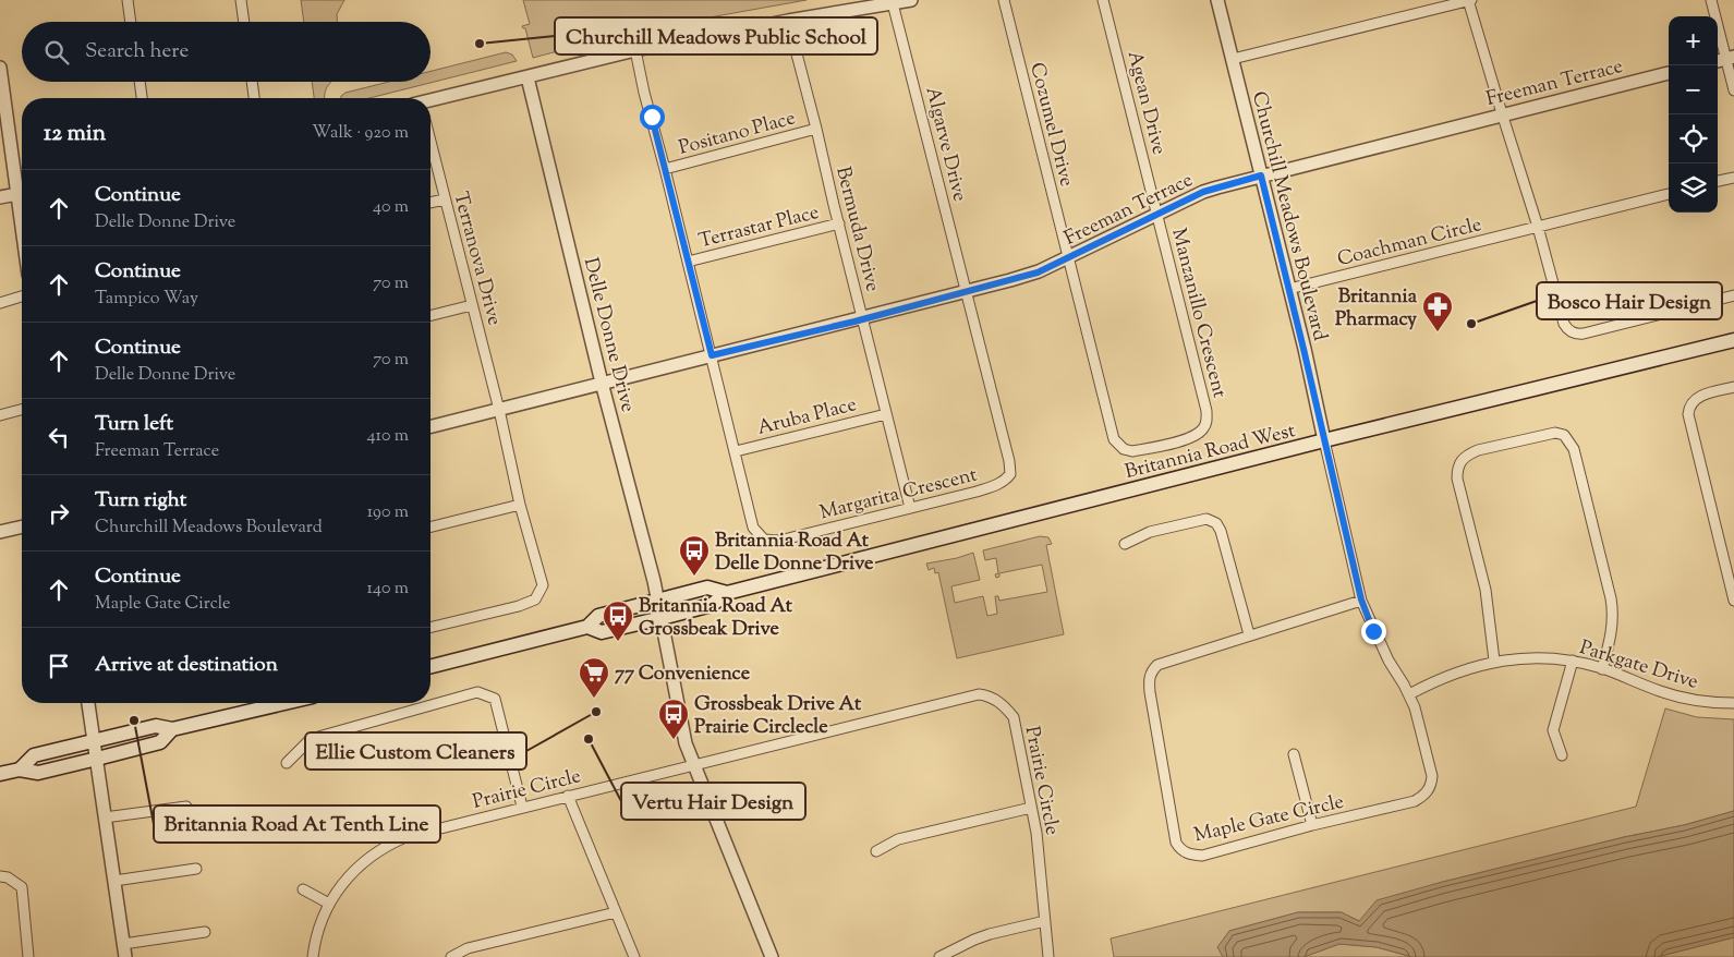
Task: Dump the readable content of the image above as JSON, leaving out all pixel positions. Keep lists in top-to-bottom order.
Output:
{
  "streets": {
    "main road": ["Britannia Road West"],
    "street": [
      "Freeman Terrace",
      "Agean Drive",
      "Cozumel Drive",
      "Positano Place",
      "Algarve Drive",
      "Churchill Meadows Boulevard",
      "Terrastar Place",
      "Bermuda Drive",
      "Coachman Circle",
      "Terranova Drive",
      "Manzanillo Crescent",
      "Delle Donne Drive",
      "Aruba Place",
      "Margarita Crescent",
      "Parkgate Drive",
      "Prairie Circle",
      "Maple Gate Circle"
    ]
  },
  "crossings": [
    ["Freeman Terrace", "Agean Drive"],
    ["Freeman Terrace", "Cozumel Drive"],
    ["Freeman Terrace", "Algarve Drive"],
    ["Freeman Terrace", "Churchill Meadows Boulevard"],
    ["Freeman Terrace", "Bermuda Drive"],
    ["Freeman Terrace", "Terranova Drive"],
    ["Freeman Terrace", "Manzanillo Crescent"],
    ["Freeman Terrace", "Delle Donne Drive"],
    ["Freeman Terrace", "Margarita Crescent"],
    ["Agean Drive", "Manzanillo Crescent"],
    ["Cozumel Drive", "Manzanillo Crescent"],
    ["Positano Place", "Bermuda Drive"],
    ["Algarve Drive", "Margarita Crescent"],
    ["Churchill Meadows Boulevard", "Coachman Circle"],
    ["Churchill Meadows Boulevard", "Britannia Road West"],
    ["Churchill Meadows Boulevard", "Maple Gate Circle"],
    ["Terrastar Place", "Bermuda Drive"],
    ["Bermuda Drive", "Aruba Place"],
    ["Bermuda Drive", "Margarita Crescent"],
    ["Delle Donne Drive", "Britannia Road West"],
    ["Delle Donne Drive", "Prairie Circle"],
    ["Aruba Place", "Margarita Crescent"],
    ["Britannia Road West", "Maple Gate Circle"],
    ["Parkgate Drive", "Maple Gate Circle"]
  ],
  "places": {
    "other": [
      "Churchill Meadows Public School",
      "Bosco Hair Design",
      "Ellie Custom Cleaners",
      "Britannia Road At Tenth Line",
      "Vertu Hair Design"
    ],
    "pharmacy": ["Britannia Pharmacy"],
    "bus stop": ["Britannia Road At Delle Donne Drive", "Britannia Road At Grossbeak Drive", "Grossbeak Drive At Prairie Circlecle"],
    "supermarket": ["77 Convenience"]
  },
  "page": {
    "map_buttons": ["+", "−"],
    "search": "Search here",
    "heading": ["12 min", "Walk · 920 m"],
    "list": [
      ["Continue", "Delle Donne Drive", "40 m"],
      ["Continue", "Tampico Way", "70 m"],
      ["Continue", "Delle Donne Drive", "70 m"],
      ["Turn left", "Freeman Terrace", "410 m"],
      ["Turn right", "Churchill Meadows Boulevard", "190 m"],
      ["Continue", "Maple Gate Circle", "140 m"],
      "Arrive at destination"
    ]
  }
}
